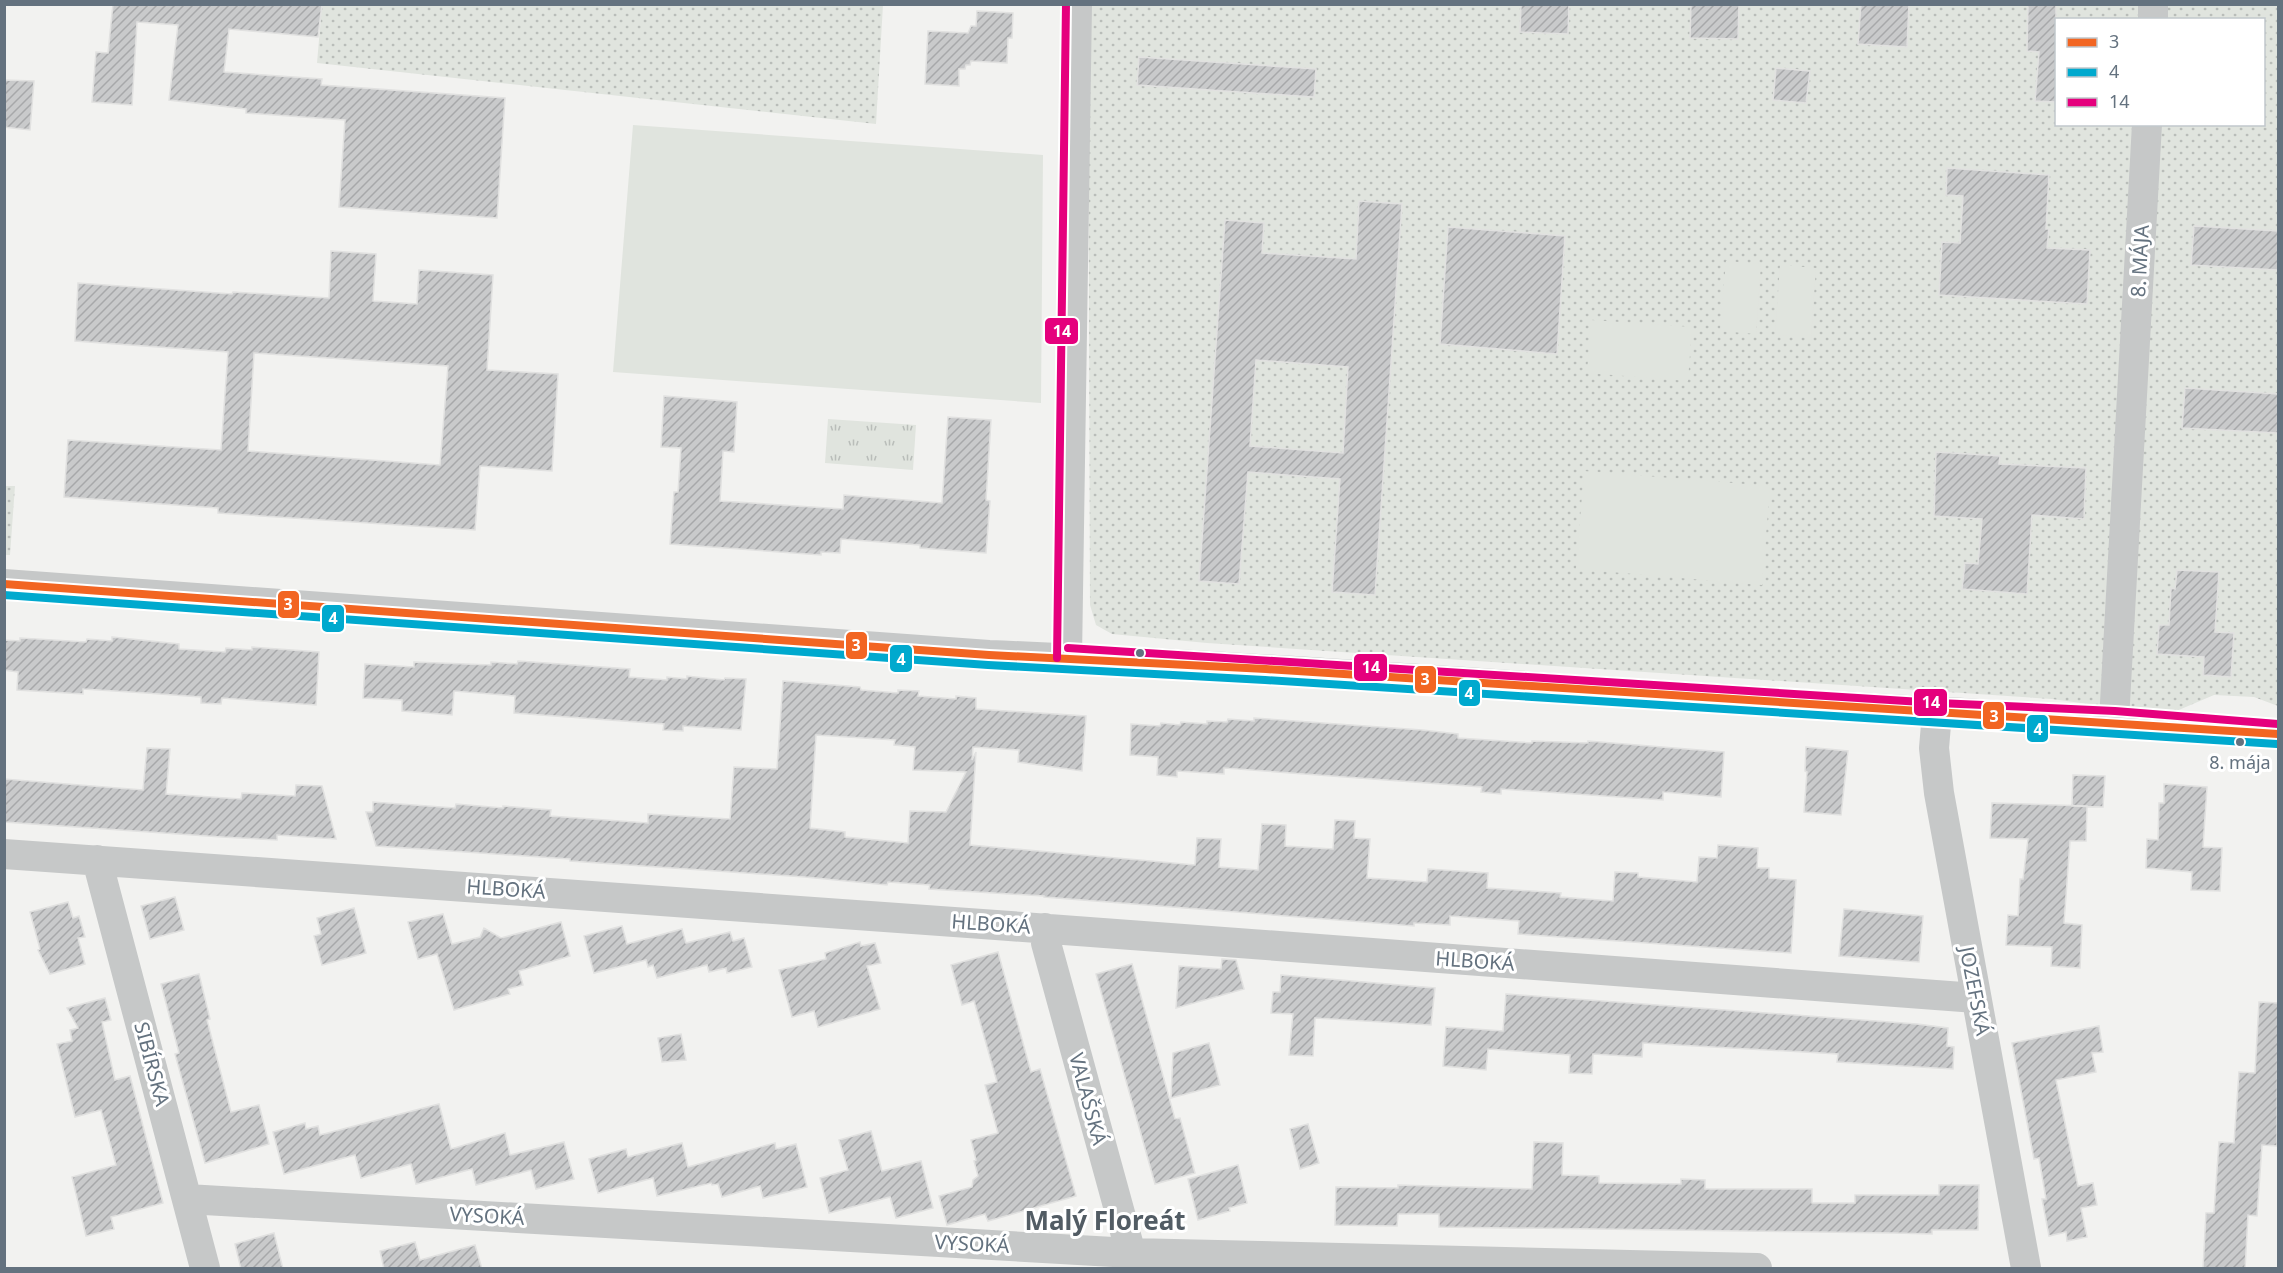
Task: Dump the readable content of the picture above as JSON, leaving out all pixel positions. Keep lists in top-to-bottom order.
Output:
{
  "streets": {
    "street": [
      "8. MÁJA",
      "HLBOKÁ",
      "JOZEFSKÁ",
      "SIBÍRSKA",
      "VALAŠSKÁ",
      "VYSOKÁ"
    ]
  },
  "crossings": [
    ["HLBOKÁ", "JOZEFSKÁ"],
    ["HLBOKÁ", "SIBÍRSKA"],
    ["HLBOKÁ", "VALAŠSKÁ"],
    ["SIBÍRSKA", "VYSOKÁ"],
    ["VALAŠSKÁ", "VYSOKÁ"]
  ],
  "districts": ["Malý Floreát"],
  "places": ["8. mája"],
  "lines": ["transit line 14", "transit line 3", "transit line 4"],
  "legend": ["3", "4", "14"]
}
